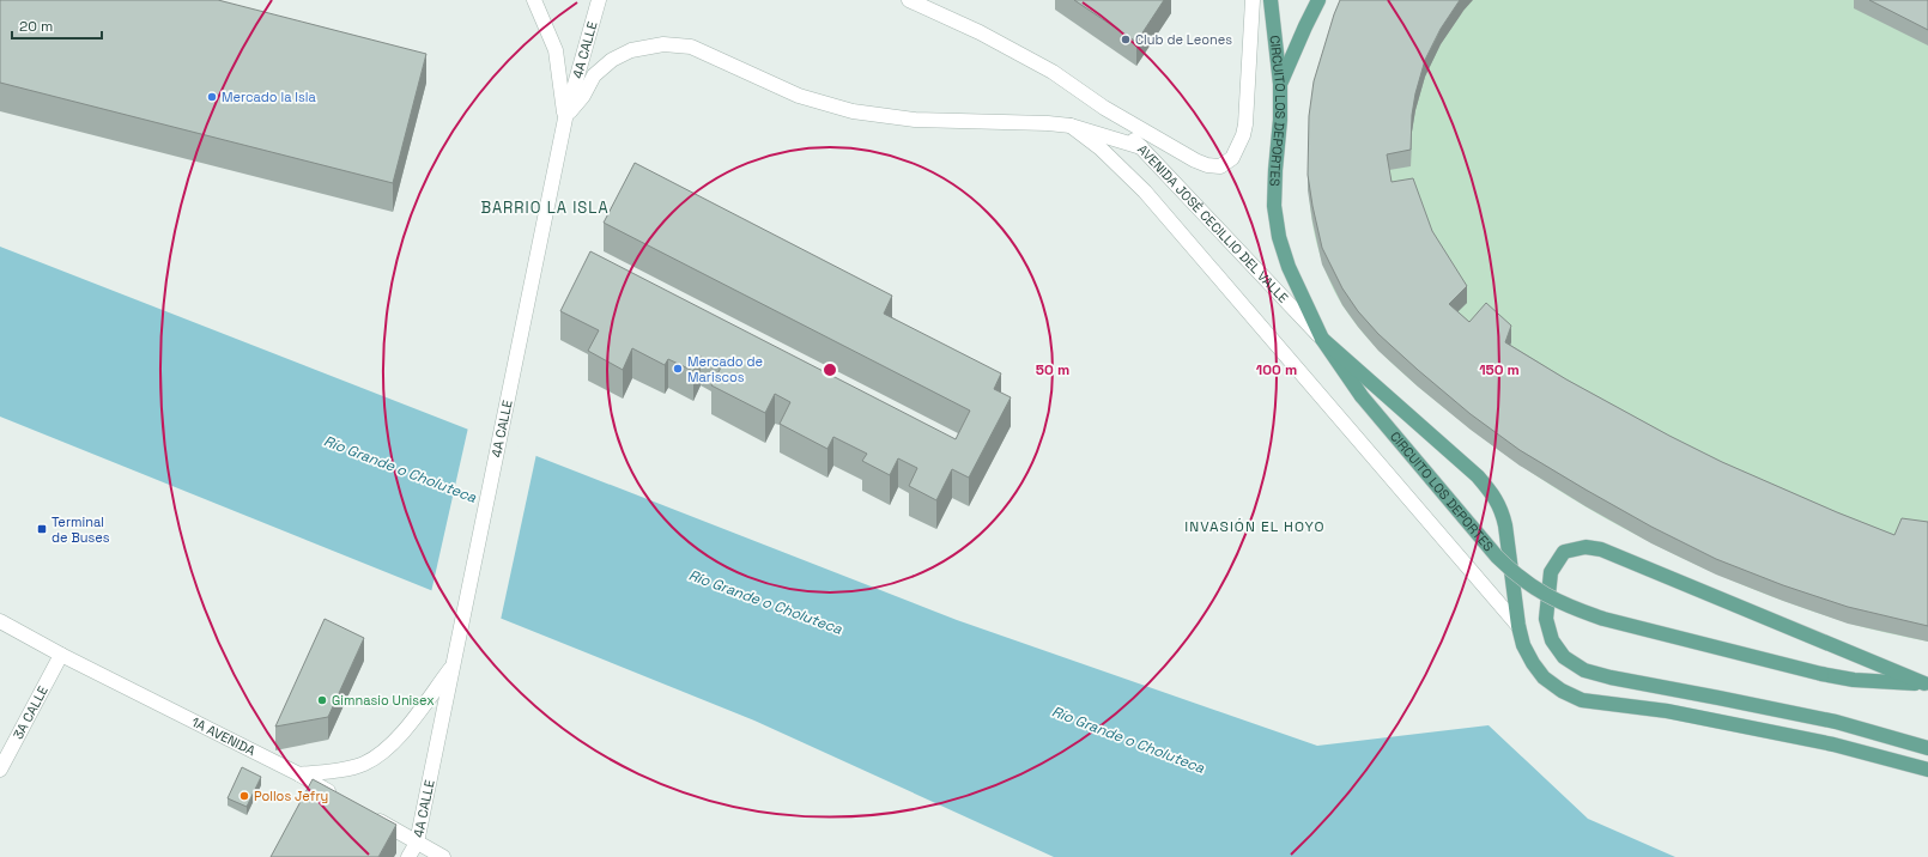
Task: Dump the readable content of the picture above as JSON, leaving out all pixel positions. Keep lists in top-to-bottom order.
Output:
{
  "streets": {
    "main road": ["CIRCUITO LOS DEPORTES"],
    "street": [
      "4A CALLE",
      "AVENIDA JOSÉ CECILLIO DEL VALLE",
      "3A CALLE",
      "1A AVENIDA"
    ]
  },
  "crossings": [
    ["CIRCUITO LOS DEPORTES", "AVENIDA JOSÉ CECILLIO DEL VALLE"],
    ["3A CALLE", "1A AVENIDA"]
  ],
  "districts": ["BARRIO LA ISLA", "INVASIÓN EL HOYO"],
  "water": ["Río Grande o Choluteca"],
  "places": {
    "other": [
      "Club de Leones",
      "Mercado la Isla",
      "Mercado de Mariscos",
      "Gimnasio Unisex",
      "Pollos Jefry"
    ],
    "transit": ["Terminal de Buses"]
  },
  "scale_bar": "20 m",
  "rings": ["50 m", "100 m", "150 m"]
}
